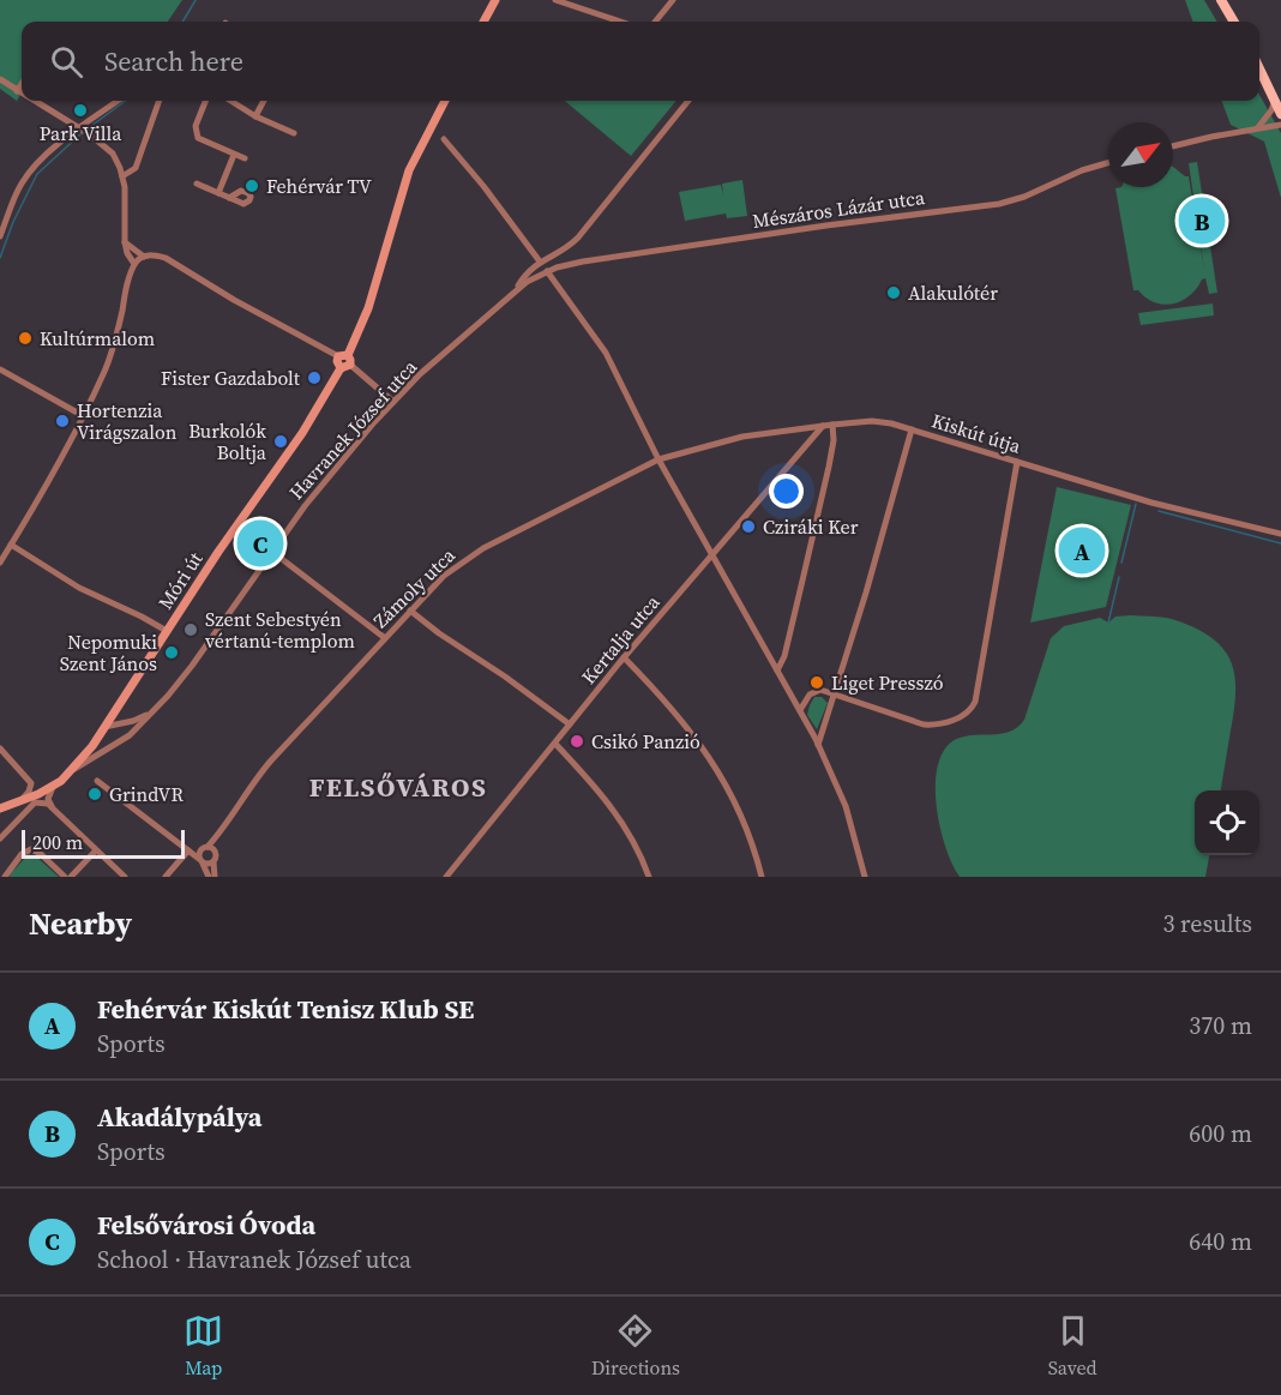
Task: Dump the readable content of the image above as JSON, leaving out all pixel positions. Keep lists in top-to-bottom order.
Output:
{
  "streets": {
    "main road": ["Móri út"],
    "street": [
      "Mészáros Lázár utca",
      "Havranek József utca",
      "Kiskút útja",
      "Zámoly utca",
      "Kertalja utca"
    ]
  },
  "crossings": [
    ["Mészáros Lázár utca", "Havranek József utca"],
    ["Havranek József utca", "Móri út"],
    ["Kiskút útja", "Zámoly utca"],
    ["Kiskút útja", "Kertalja utca"]
  ],
  "districts": ["FELSŐVÁROS"],
  "places": [
    "Park Villa",
    "Fehérvár TV",
    "Alakulótér",
    "Kultúrmalom",
    "Fister Gazdabolt",
    "Hortenzia Virágszalon",
    "Burkolók Boltja",
    "Cziráki Ker",
    "Szent Sebestyén vértanú-templom",
    "Nepomuki Szent János",
    "Liget Presszó",
    "Csikó Panzió",
    "GrindVR"
  ],
  "scale_bar": "200 m",
  "north": "top right",
  "page": {
    "search": "Search here",
    "pins": ["B", "C", "A"],
    "scale": "200 m",
    "heading": ["Nearby", "3 results"],
    "list": [
      {
        "mark": "A",
        "name": "Fehérvár Kiskút Tenisz Klub SE",
        "note": "Sports",
        "value": "370 m"
      },
      {
        "mark": "B",
        "name": "Akadálypálya",
        "note": "Sports",
        "value": "600 m"
      },
      {
        "mark": "C",
        "name": "Felsővárosi Óvoda",
        "note": "School · Havranek József utca",
        "value": "640 m"
      }
    ],
    "nav": ["Map", "Directions", "Saved"]
  }
}
